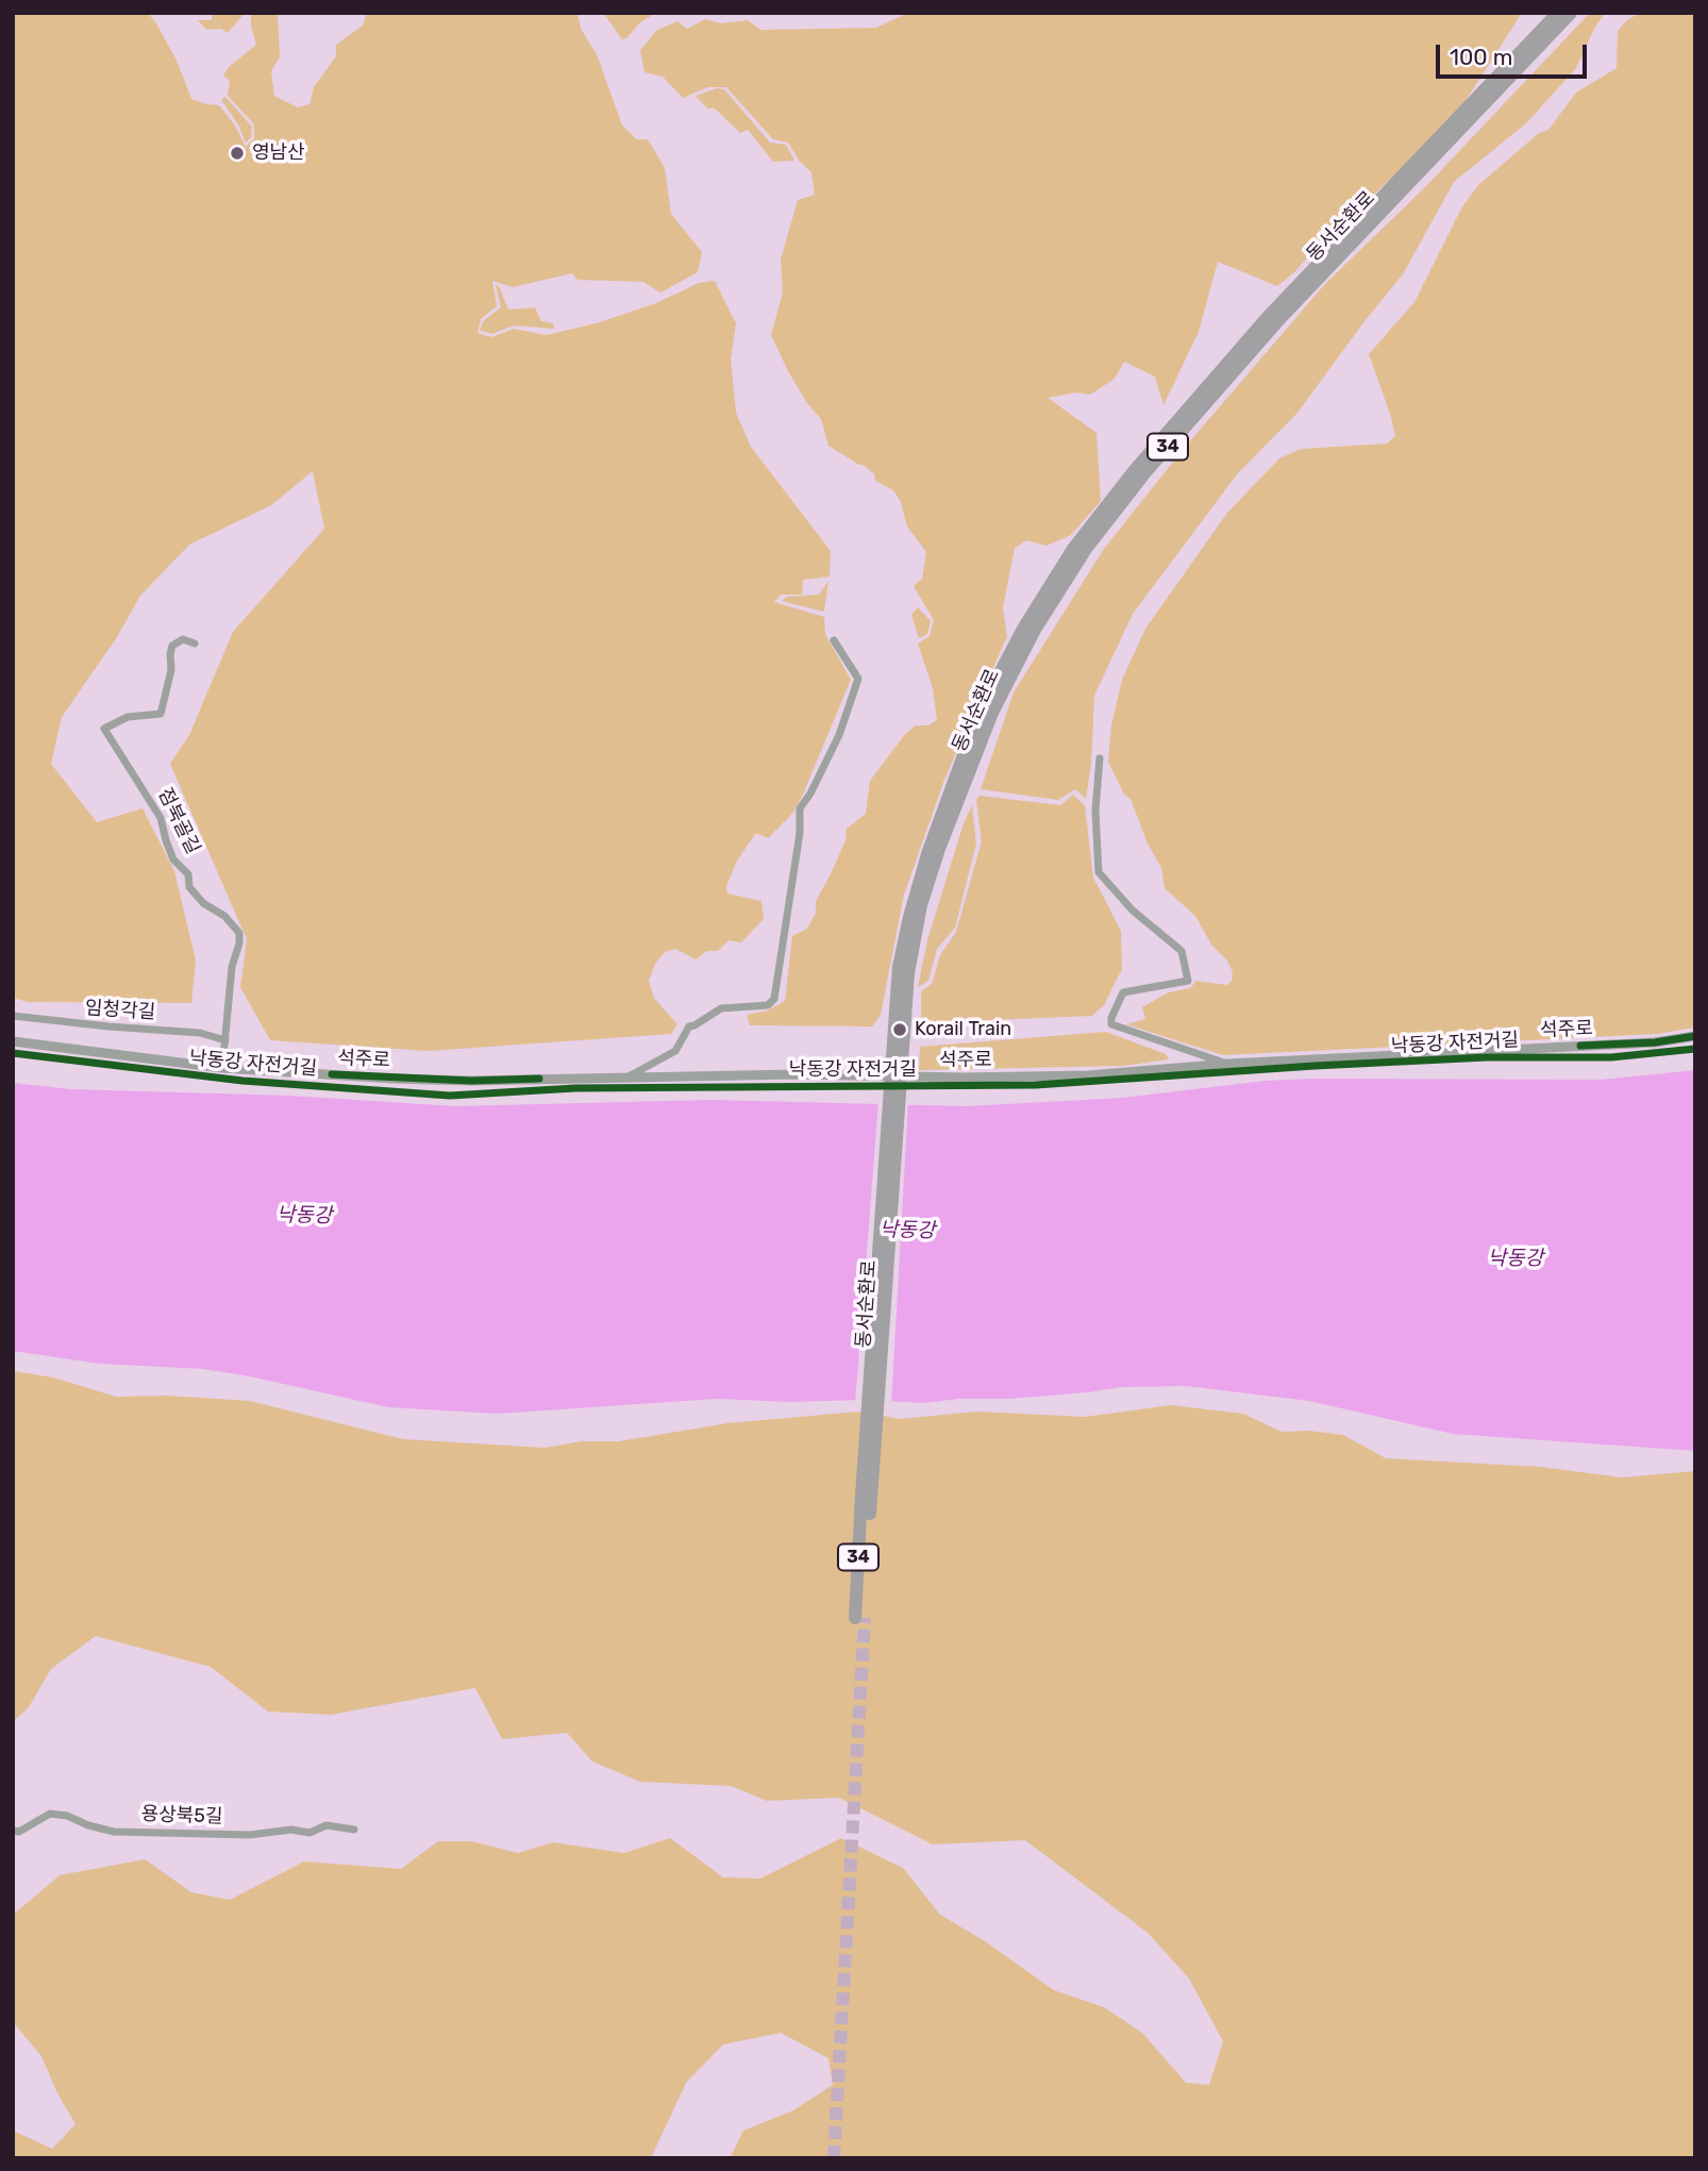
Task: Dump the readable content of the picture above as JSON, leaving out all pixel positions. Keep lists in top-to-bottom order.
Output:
{
  "streets": {
    "highway": ["동서순환로", "34"],
    "street": [
      "점북골길",
      "임청각길",
      "석주로",
      "용상북5길"
    ],
    "cycle path": ["낙동강 자전거길"]
  },
  "crossings": [
    ["점북골길", "임청각길"],
    ["점북골길", "석주로"]
  ],
  "water": ["낙동강"],
  "places": ["영남산", "Korail Train"],
  "scale_bar": "100 m"
}
